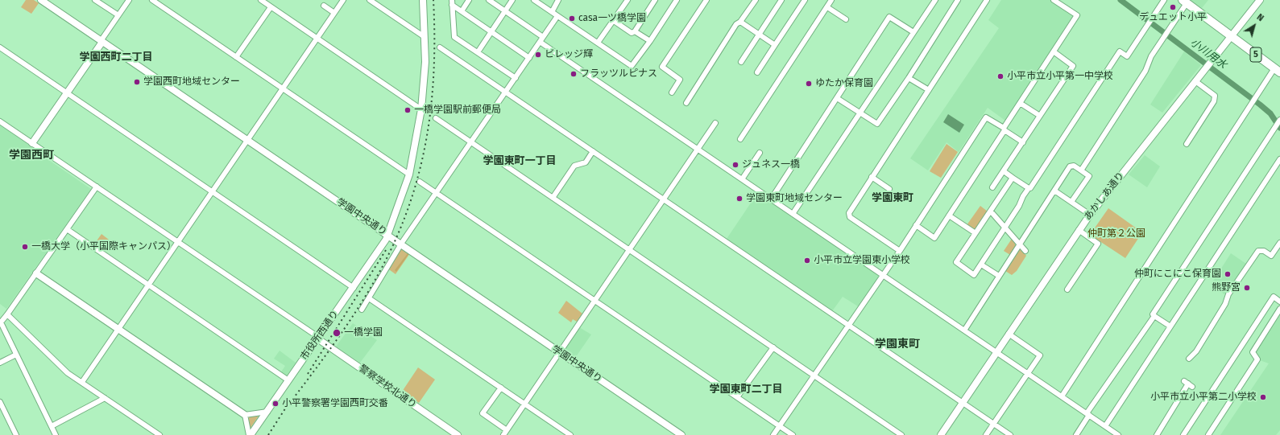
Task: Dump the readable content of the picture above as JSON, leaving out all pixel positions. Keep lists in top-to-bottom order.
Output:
{
  "streets": {
    "main road": ["5"],
    "street": [
      "あかしあ通り",
      "学園中央通り",
      "市役所西通り",
      "警察学校北通り"
    ]
  },
  "crossings": [
    ["5", "あかしあ通り"],
    ["学園中央通り", "市役所西通り"],
    ["市役所西通り", "警察学校北通り"]
  ],
  "districts": [
    "学園西町二丁目",
    "学園西町",
    "学園東町一丁目",
    "学園東町",
    "学園東町",
    "学園東町二丁目"
  ],
  "water": ["小川用水"],
  "parks": ["仲町第２公園"],
  "places": [
    "デュエット小平",
    "casa一ツ橋学園",
    "ビレッジ輝",
    "フラッツルピナス",
    "小平市立小平第一中学校",
    "学園西町地域センター",
    "ゆたか保育園",
    "一橋学園駅前郵便局",
    "ジュネス一橋",
    "学園東町地域センター",
    "一橋大学（小平国際キャンパス）",
    "小平市立学園東小学校",
    "仲町にこにこ保育園",
    "熊野宮",
    "一橋学園",
    "小平市立小平第二小学校",
    "小平警察署学園西町交番"
  ],
  "north": "top right"
}
